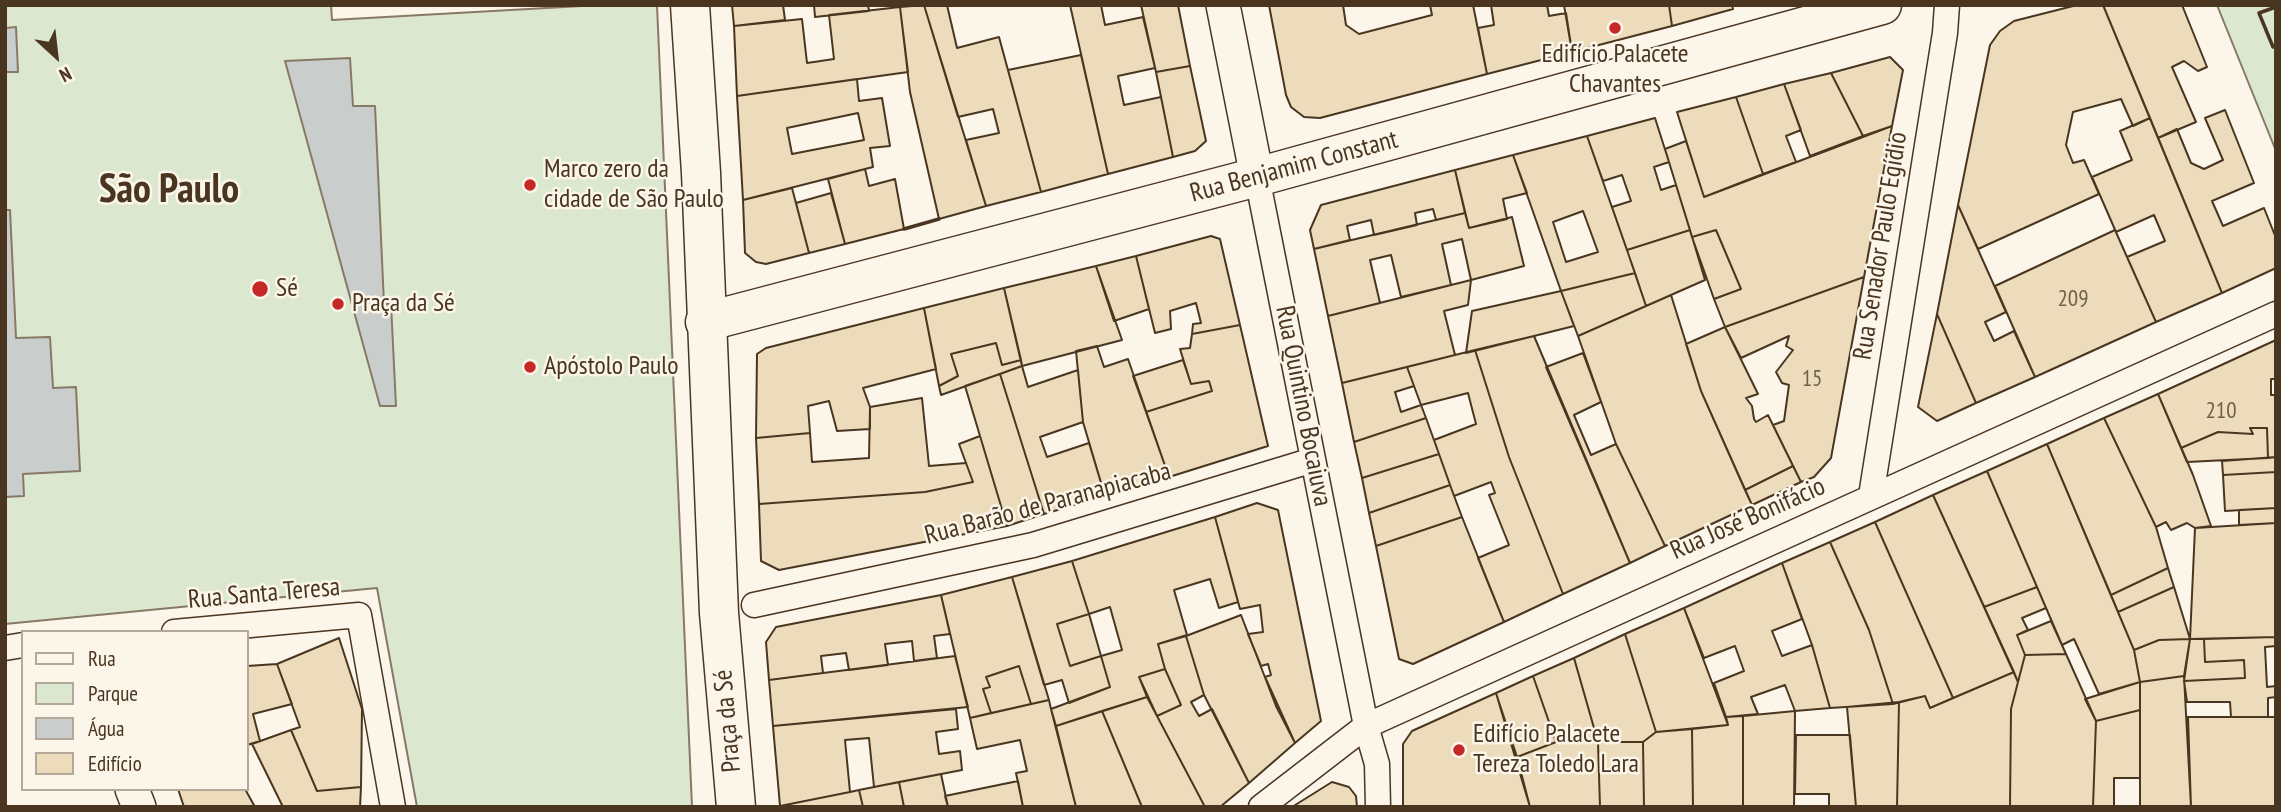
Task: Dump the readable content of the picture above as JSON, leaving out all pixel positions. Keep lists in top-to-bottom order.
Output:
{
  "streets": {
    "main road": ["Rua Benjamim Constant", "Praça da Sé"],
    "street": [
      "Rua Senador Paulo Egídio",
      "Rua Quintino Bocaiuva",
      "Rua Barão de Paranapiacaba",
      "Rua José Bonifácio",
      "Rua Santa Teresa"
    ]
  },
  "crossings": [
    ["Rua Benjamim Constant", "Rua Quintino Bocaiuva"],
    ["Rua Benjamim Constant", "Praça da Sé"],
    ["Rua Senador Paulo Egídio", "Rua José Bonifácio"],
    ["Rua Quintino Bocaiuva", "Rua Barão de Paranapiacaba"],
    ["Rua Quintino Bocaiuva", "Rua José Bonifácio"]
  ],
  "districts": ["São Paulo"],
  "places": [
    "Edifício Palacete Chavantes",
    "Marco zero da cidade de São Paulo",
    "Sé",
    "Praça da Sé",
    "Apóstolo Paulo",
    "Edifício Palacete Tereza Toledo Lara"
  ],
  "house_numbers": ["209", "15", "210"],
  "legend": [
    "Rua",
    "Parque",
    "Água",
    "Edifício"
  ],
  "north": "bottom right"
}
